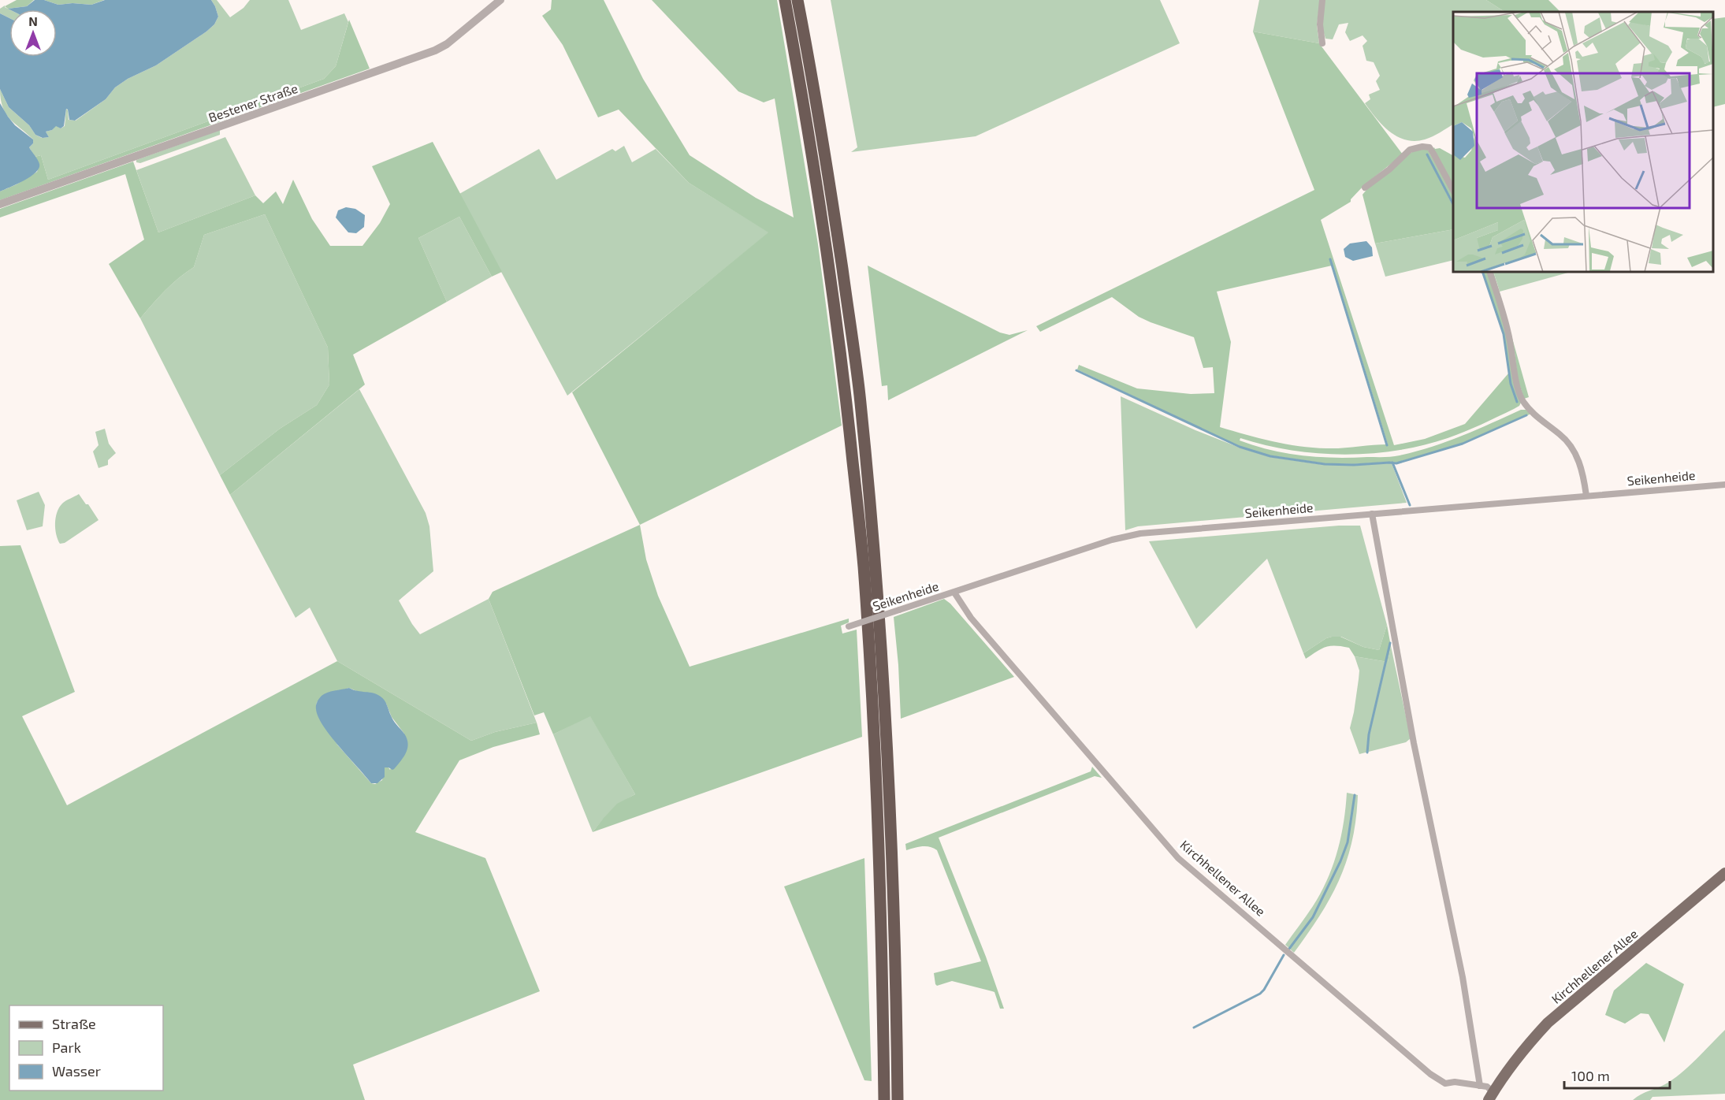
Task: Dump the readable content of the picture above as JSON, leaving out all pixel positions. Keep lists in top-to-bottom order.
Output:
{
  "streets": {
    "main road": ["Kirchhellener Allee"],
    "street": ["Bestener Straße", "Seikenheide"]
  },
  "crossings": [
    ["Seikenheide", "Kirchhellener Allee"]
  ],
  "legend": ["Straße", "Park", "Wasser"],
  "scale_bar": "100 m",
  "north": "top"
}
